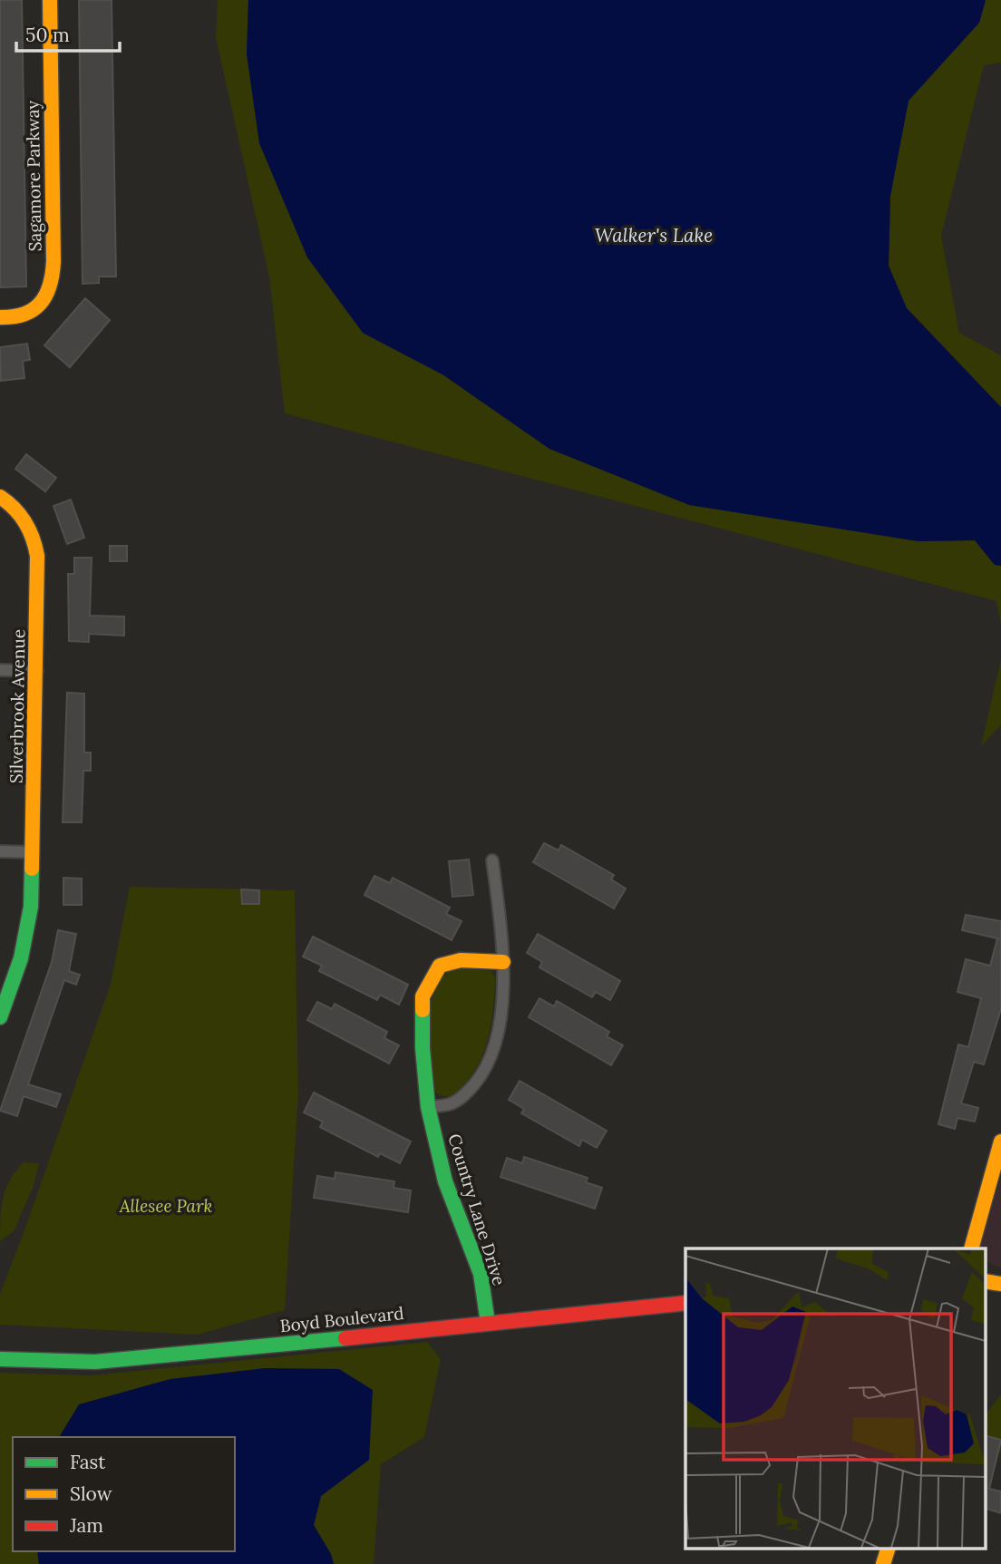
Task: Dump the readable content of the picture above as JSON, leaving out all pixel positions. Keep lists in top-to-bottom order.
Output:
{
  "streets": {
    "street": [
      "Sagamore Parkway",
      "Silverbrook Avenue",
      "Country Lane Drive",
      "Boyd Boulevard"
    ]
  },
  "crossings": [
    ["Country Lane Drive", "Boyd Boulevard"]
  ],
  "water": ["Walker's Lake"],
  "parks": ["Allesee Park"],
  "legend": ["Fast", "Slow", "Jam"],
  "scale_bar": "50 m"
}
